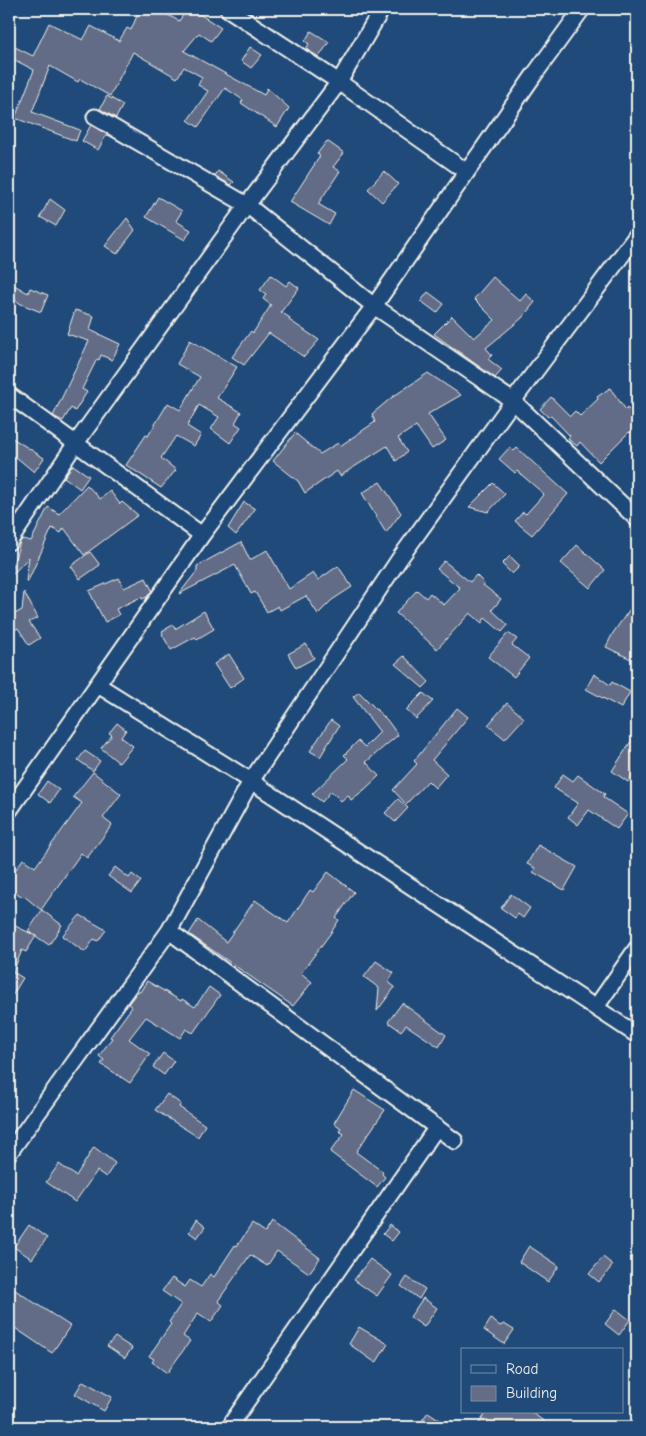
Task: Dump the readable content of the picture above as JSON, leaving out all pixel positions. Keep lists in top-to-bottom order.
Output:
{
  "legend": ["Road", "Building"]
}
